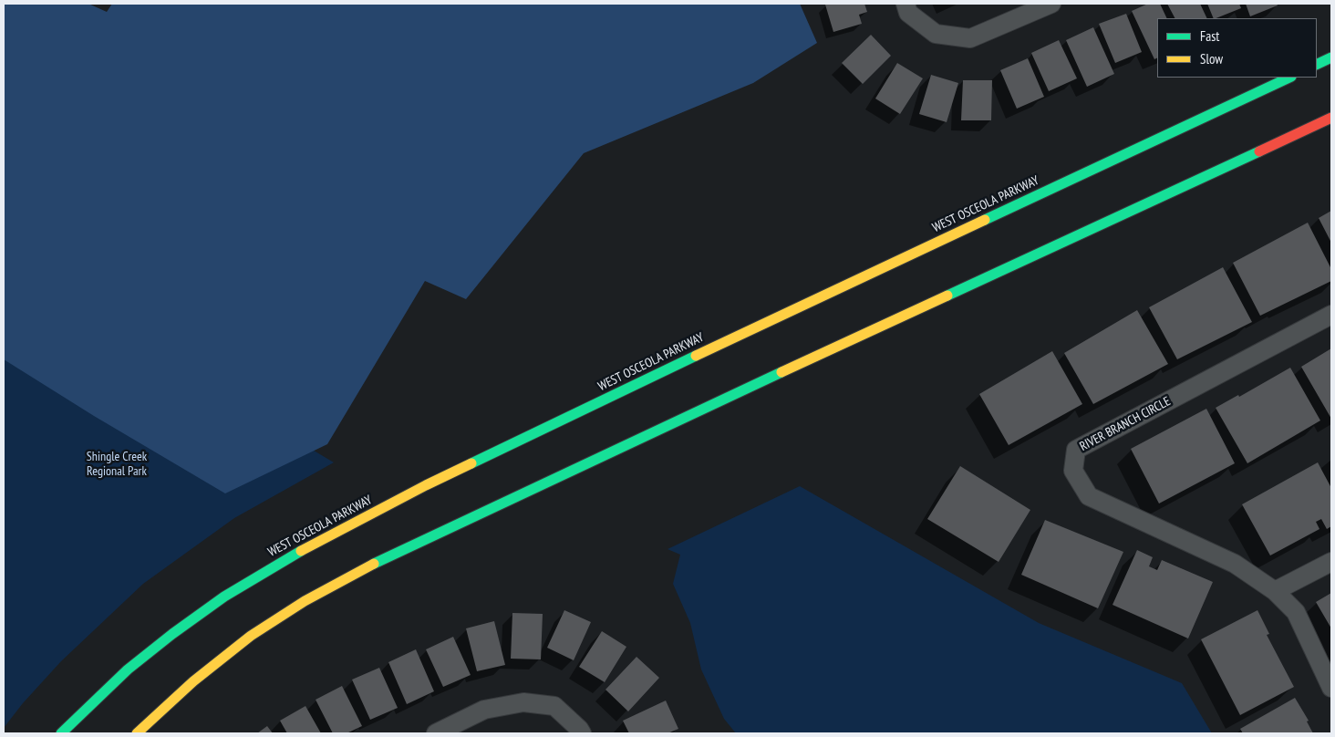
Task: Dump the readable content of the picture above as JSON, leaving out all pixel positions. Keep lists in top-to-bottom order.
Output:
{
  "streets": {
    "main road": ["WEST OSCEOLA PARKWAY"],
    "street": ["RIVER BRANCH CIRCLE"]
  },
  "parks": ["Shingle Creek Regional Park"],
  "legend": ["Fast", "Slow"]
}
